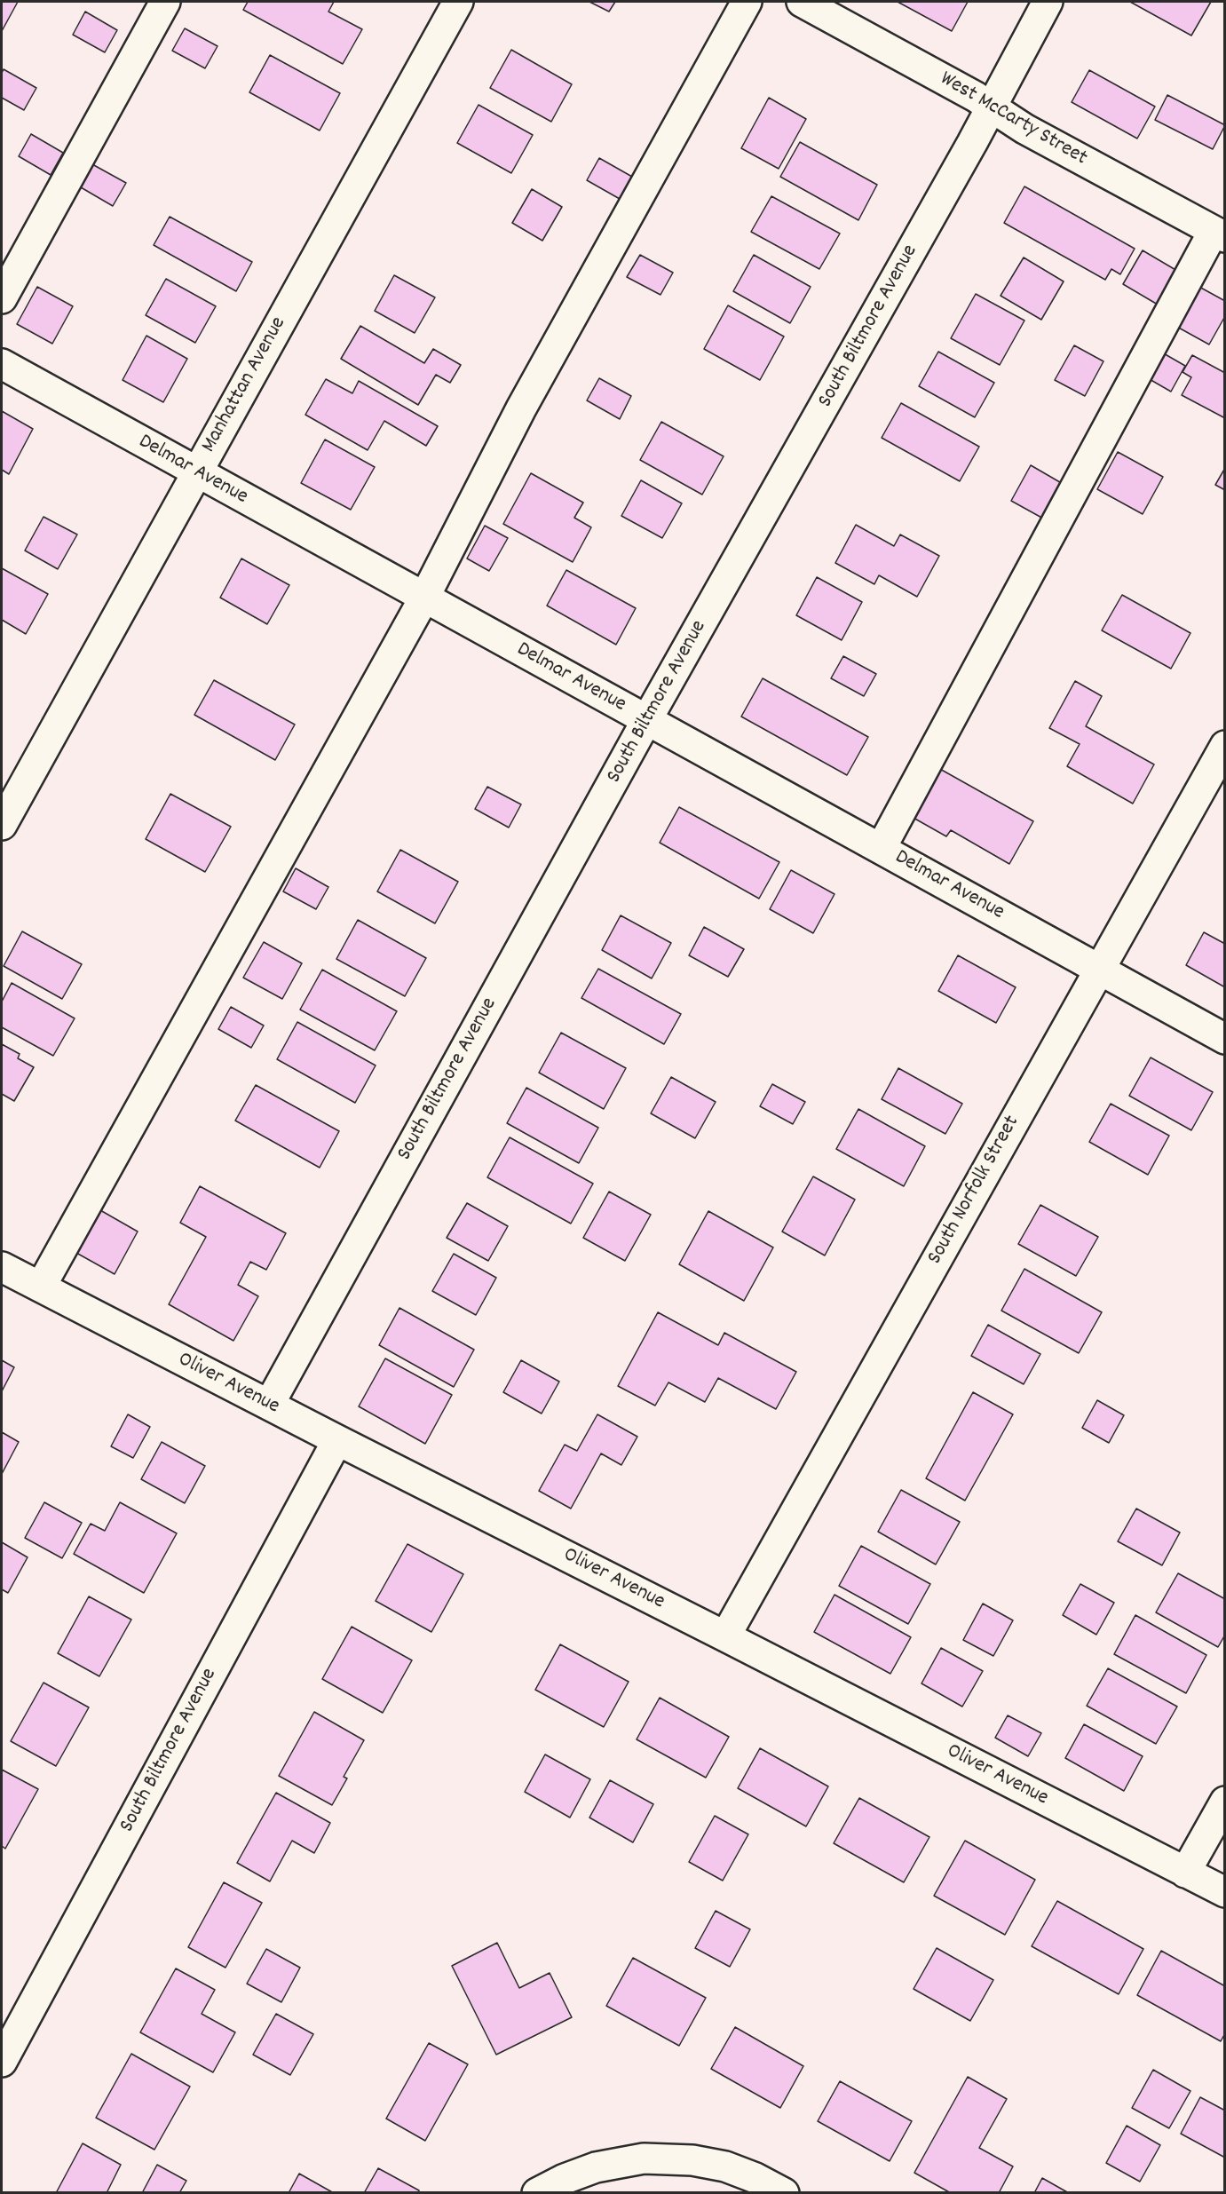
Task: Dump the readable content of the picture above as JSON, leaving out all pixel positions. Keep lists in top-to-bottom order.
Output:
{
  "streets": {
    "street": [
      "West McCarty Street",
      "South Biltmore Avenue",
      "Manhattan Avenue",
      "Delmar Avenue",
      "South Norfolk Street",
      "Oliver Avenue"
    ]
  },
  "crossings": [
    ["West McCarty Street", "South Biltmore Avenue"],
    ["South Biltmore Avenue", "Delmar Avenue"],
    ["South Biltmore Avenue", "Oliver Avenue"],
    ["Manhattan Avenue", "Delmar Avenue"],
    ["Delmar Avenue", "South Norfolk Street"],
    ["South Norfolk Street", "Oliver Avenue"]
  ]
}
